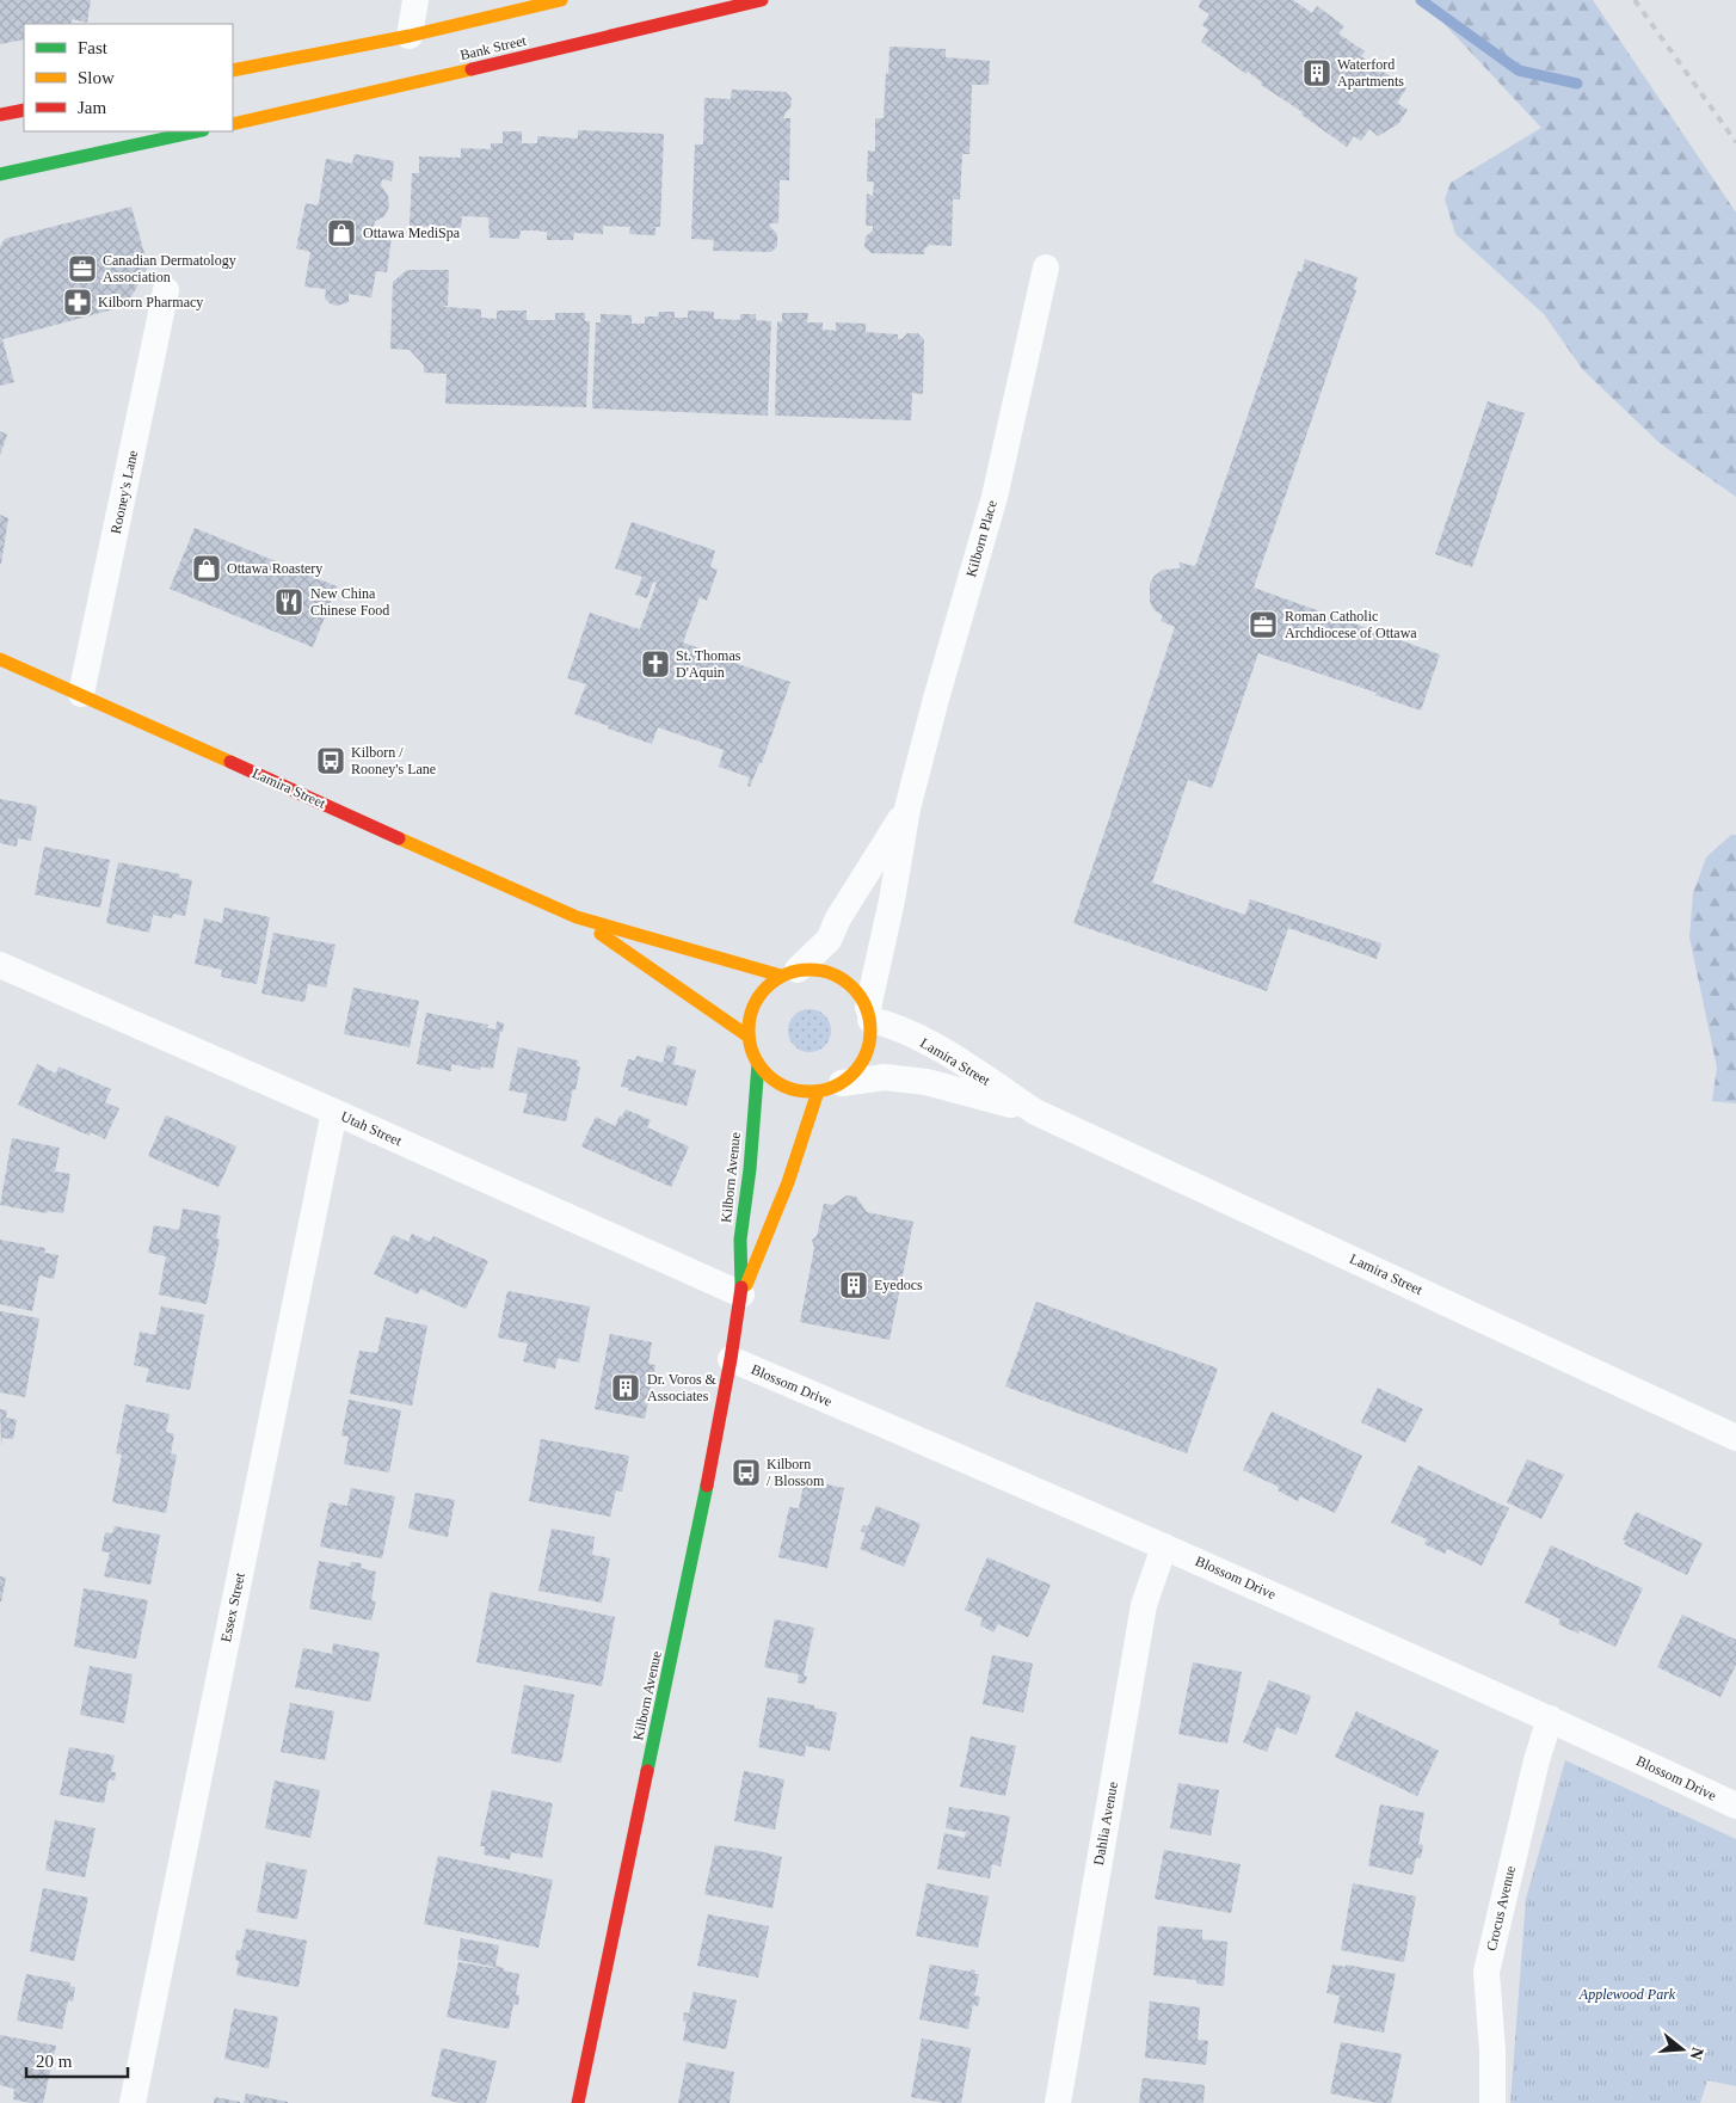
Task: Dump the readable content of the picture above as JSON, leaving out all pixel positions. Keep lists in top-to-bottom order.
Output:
{
  "streets": {
    "street": [
      "Bank Street",
      "Rooney's Lane",
      "Kilborn Place",
      "Lamira Street",
      "Utah Street",
      "Kilborn Avenue",
      "Blossom Drive",
      "Essex Street",
      "Dahlia Avenue",
      "Crocus Avenue"
    ]
  },
  "crossings": [
    ["Rooney's Lane", "Lamira Street"],
    ["Kilborn Place", "Lamira Street"],
    ["Kilborn Place", "Kilborn Avenue"],
    ["Lamira Street", "Kilborn Avenue"],
    ["Utah Street", "Kilborn Avenue"],
    ["Utah Street", "Essex Street"],
    ["Kilborn Avenue", "Blossom Drive"],
    ["Blossom Drive", "Dahlia Avenue"],
    ["Blossom Drive", "Crocus Avenue"]
  ],
  "parks": ["Applewood Park"],
  "places": {
    "building": ["Waterford Apartments", "Eyedocs", "Dr. Voros & Associates"],
    "shop": ["Ottawa MediSpa", "Ottawa Roastery"],
    "office": ["Canadian Dermatology Association", "Roman Catholic Archdiocese of Ottawa"],
    "pharmacy": ["Kilborn Pharmacy"],
    "restaurant": ["New China Chinese Food"],
    "church": ["St. Thomas D'Aquin"],
    "bus stop": ["Kilborn / Rooney's Lane", "Kilborn / Blossom"]
  },
  "legend": ["Fast", "Slow", "Jam"],
  "scale_bar": "20 m",
  "north": "right"
}
